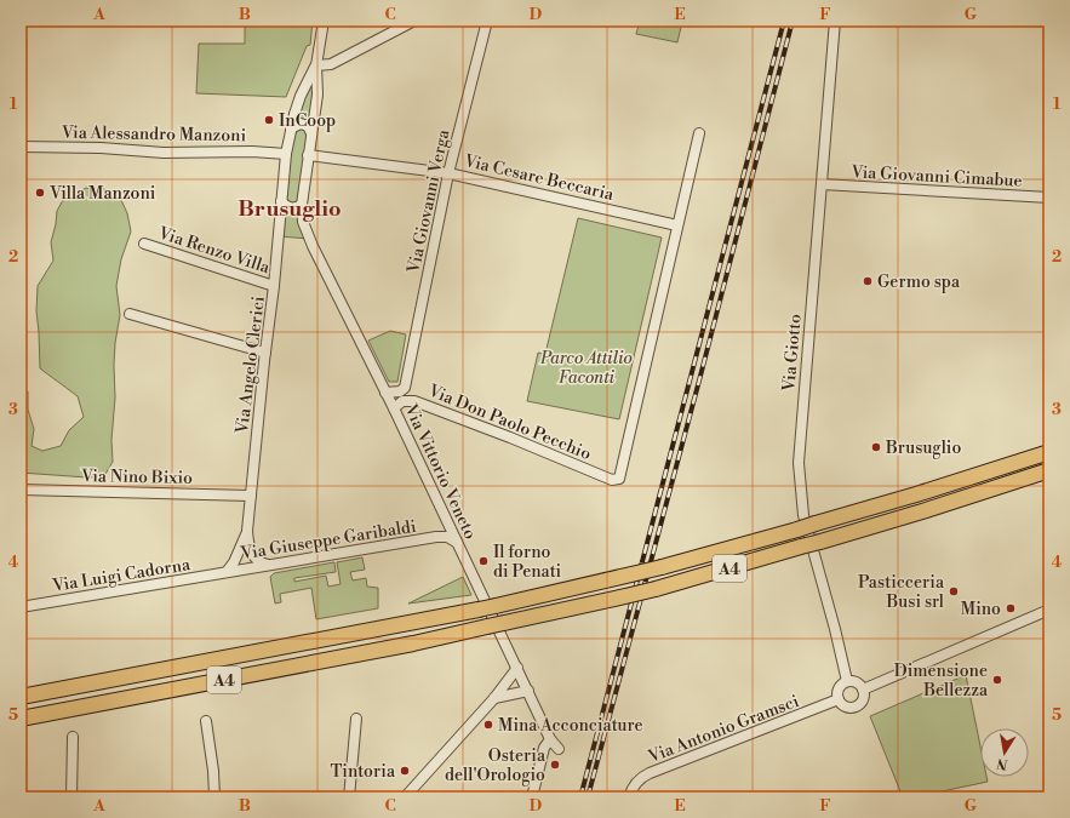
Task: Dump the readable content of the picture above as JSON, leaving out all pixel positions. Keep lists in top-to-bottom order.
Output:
{
  "streets": {
    "highway": ["A4"],
    "street": [
      "Via Alessandro Manzoni",
      "Via Giovanni Cimabue",
      "Via Cesare Beccaria",
      "Via Giovanni Verga",
      "Via Renzo Villa",
      "Via Giotto",
      "Via Angelo Clerici",
      "Via Don Paolo Pecchio",
      "Via Vittorio Veneto",
      "Via Nino Bixio",
      "Via Giuseppe Garibaldi",
      "Via Luigi Cadorna",
      "Via Antonio Gramsci"
    ]
  },
  "crossings": [
    ["Via Alessandro Manzoni", "Via Angelo Clerici"],
    ["Via Giovanni Cimabue", "Via Giotto"],
    ["Via Cesare Beccaria", "Via Giovanni Verga"],
    ["Via Cesare Beccaria", "Via Don Paolo Pecchio"],
    ["Via Cesare Beccaria", "Via Vittorio Veneto"],
    ["Via Renzo Villa", "Via Angelo Clerici"],
    ["Via Giotto", "Via Antonio Gramsci"],
    ["Via Angelo Clerici", "Via Vittorio Veneto"],
    ["Via Angelo Clerici", "Via Nino Bixio"],
    ["Via Angelo Clerici", "Via Giuseppe Garibaldi"],
    ["Via Angelo Clerici", "Via Luigi Cadorna"],
    ["Via Don Paolo Pecchio", "Via Vittorio Veneto"],
    ["Via Vittorio Veneto", "Via Giuseppe Garibaldi"],
    ["Via Giuseppe Garibaldi", "Via Luigi Cadorna"]
  ],
  "districts": ["Brusuglio"],
  "parks": ["Parco Attilio Faconti"],
  "places": [
    "InCoop",
    "Villa Manzoni",
    "Germo spa",
    "Brusuglio",
    "Il forno di Penati",
    "Pasticceria Busi srl",
    "Mino",
    "Dimensione Bellezza",
    "Mina Acconciature",
    "Osteria dell'Orologio",
    "Tintoria"
  ],
  "north": "bottom",
  "grid": {
    "columns": [
      "A",
      "B",
      "C",
      "D",
      "E",
      "F",
      "G"
    ],
    "rows": [
      "1",
      "2",
      "3",
      "4",
      "5"
    ]
  }
}
